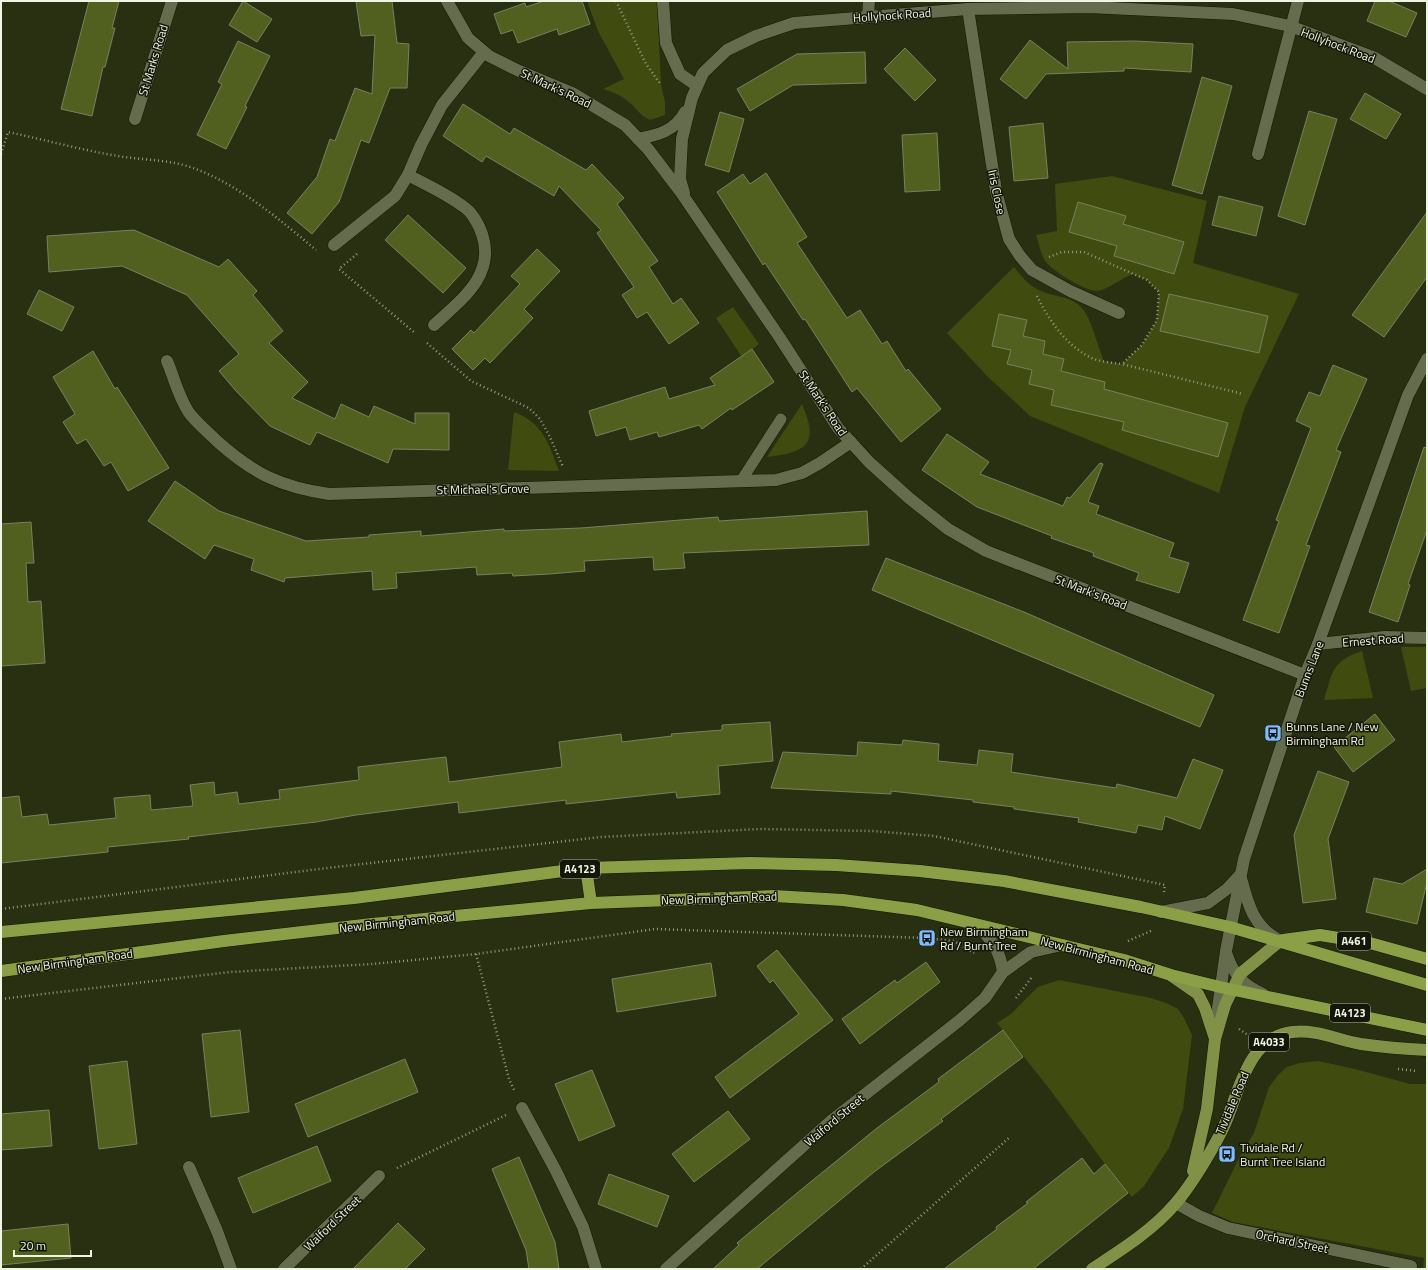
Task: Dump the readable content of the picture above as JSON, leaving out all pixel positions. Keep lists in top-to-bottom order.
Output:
{
  "streets": {
    "highway": ["A4123", "New Birmingham Road", "A461"],
    "main road": ["A4033", "Tividale Road"],
    "street": [
      "Hollyhock Road",
      "St Marks Road",
      "St Mark's Road",
      "Iris Close",
      "St Michael's Grove",
      "Ernest Road",
      "Bunns Lane",
      "Walford Street",
      "Orchard Street"
    ]
  },
  "crossings": [
    ["Hollyhock Road", "St Mark's Road"],
    ["Hollyhock Road", "Iris Close"],
    ["St Mark's Road", "St Michael's Grove"],
    ["St Mark's Road", "Bunns Lane"],
    ["Ernest Road", "Bunns Lane"],
    ["Bunns Lane", "A4123"],
    ["Bunns Lane", "New Birmingham Road"],
    ["Bunns Lane", "A4033"],
    ["Bunns Lane", "Tividale Road"],
    ["A4123", "A461"],
    ["New Birmingham Road", "A4033"],
    ["New Birmingham Road", "Walford Street"],
    ["A4033", "Tividale Road"],
    ["Tividale Road", "Orchard Street"]
  ],
  "places": {
    "bus stop": ["Bunns Lane / New Birmingham Rd", "New Birmingham Rd / Burnt Tree", "Tividale Rd / Burnt Tree Island"]
  },
  "scale_bar": "20 m"
}
